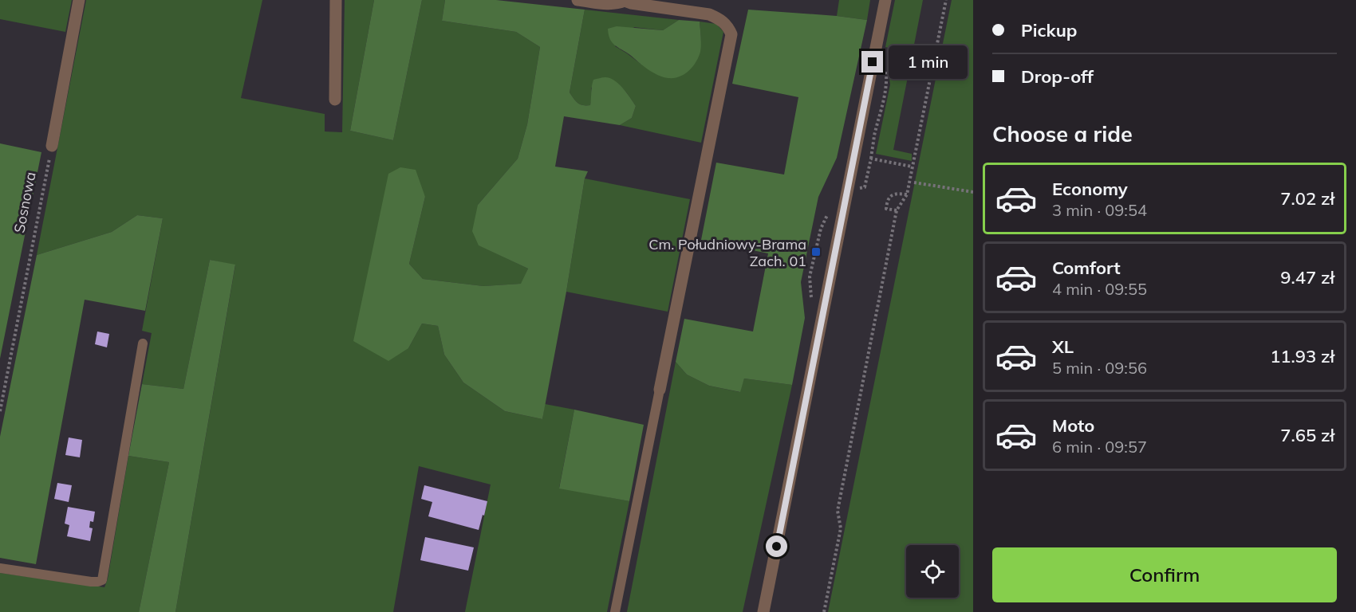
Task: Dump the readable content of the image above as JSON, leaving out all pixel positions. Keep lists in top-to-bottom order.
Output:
{
  "streets": {
    "path": ["Sosnowa"]
  },
  "places": {
    "transit": ["Cm. Południowy-Brama Zach. 01"]
  },
  "page": {
    "banner": ["Pickup", "Drop-off"],
    "bubble": "1 min",
    "heading": "Choose a ride",
    "list": [
      {
        "name": "Economy",
        "note": "3 min · 09:54",
        "value": "7.02 zł"
      },
      {
        "name": "Comfort",
        "note": "4 min · 09:55",
        "value": "9.47 zł"
      },
      {
        "name": "XL",
        "note": "5 min · 09:56",
        "value": "11.93 zł"
      },
      {
        "name": "Moto",
        "note": "6 min · 09:57",
        "value": "7.65 zł"
      }
    ],
    "buttons": "Confirm"
  }
}
